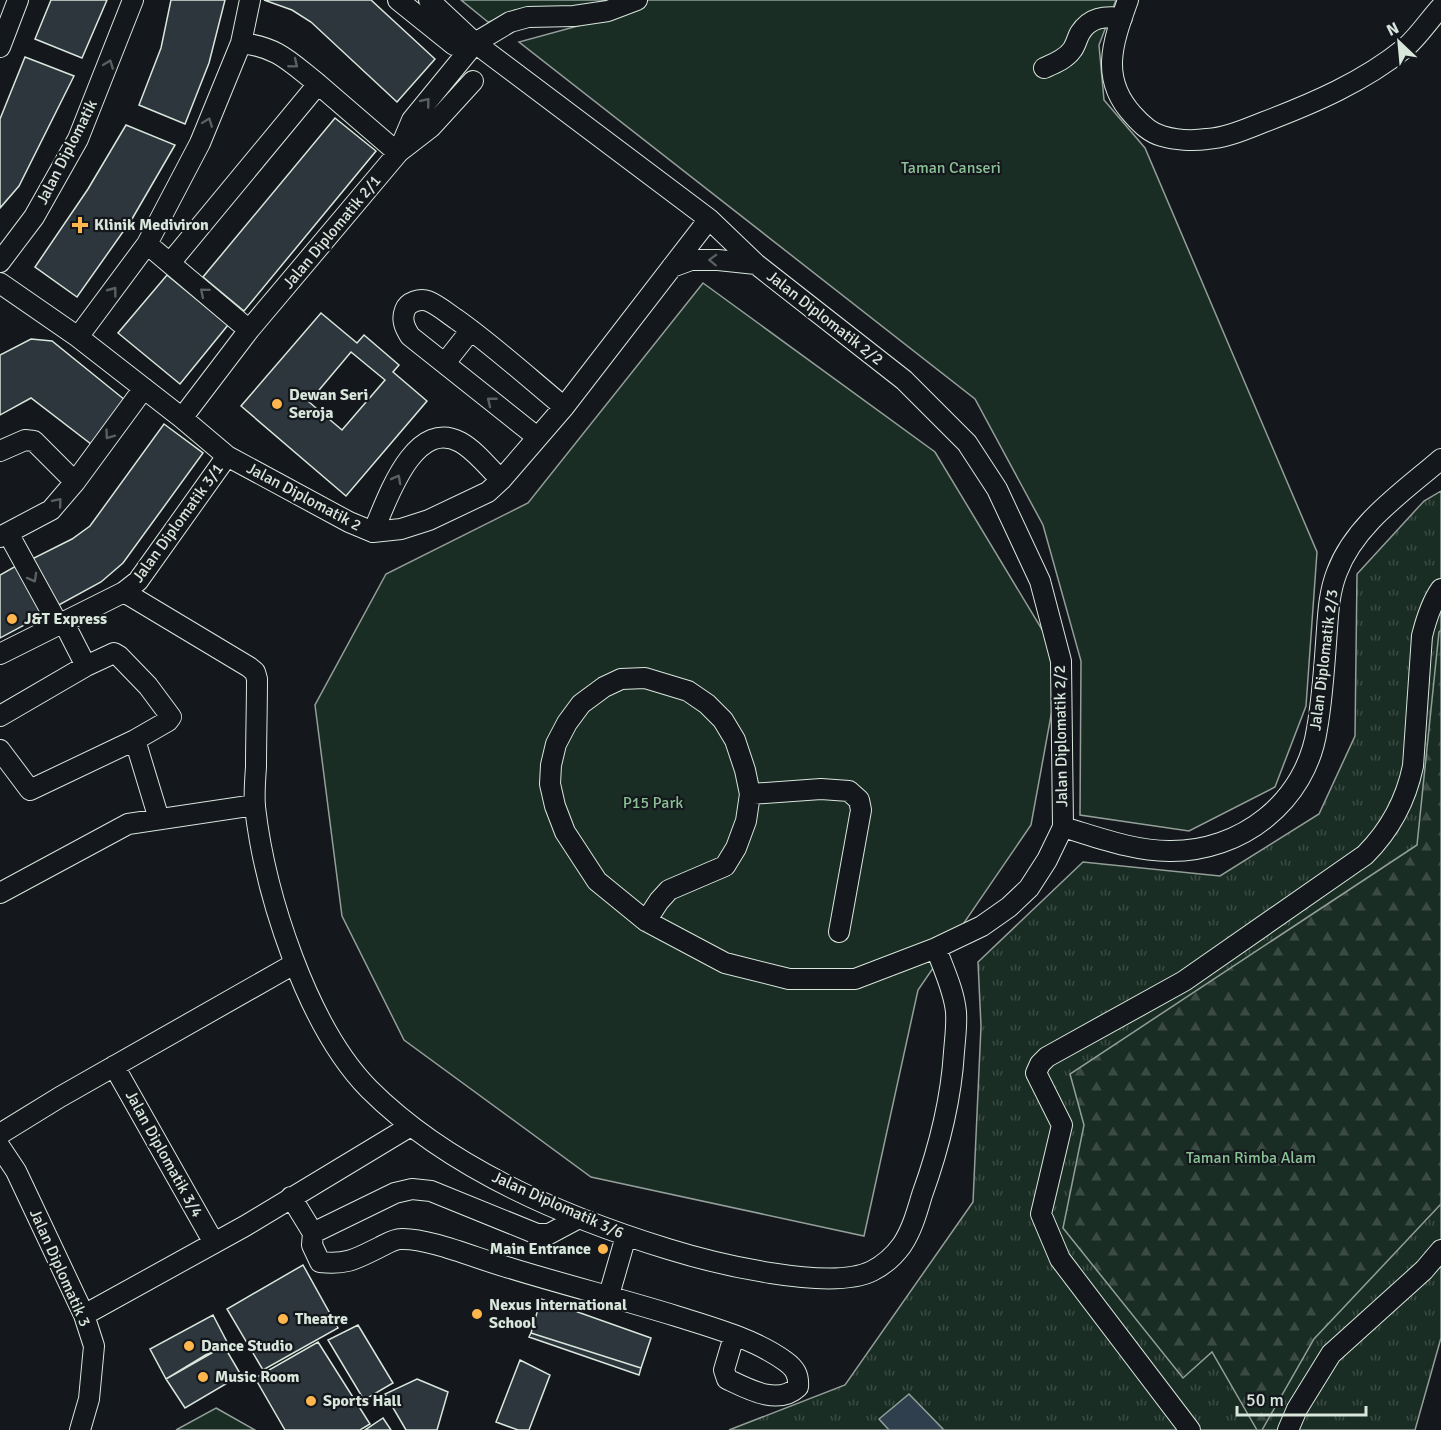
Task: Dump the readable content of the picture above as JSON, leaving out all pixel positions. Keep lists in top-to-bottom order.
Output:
{
  "streets": {
    "street": [
      "Jalan Diplomatik",
      "Jalan Diplomatik 2/1",
      "Jalan Diplomatik 2/2",
      "Jalan Diplomatik 2",
      "Jalan Diplomatik 3/1",
      "Jalan Diplomatik 2/3",
      "Jalan Diplomatik 3/4",
      "Jalan Diplomatik 3/6",
      "Jalan Diplomatik 3"
    ]
  },
  "crossings": [
    ["Jalan Diplomatik 2/1", "Jalan Diplomatik 2/2"],
    ["Jalan Diplomatik 2/1", "Jalan Diplomatik 2"],
    ["Jalan Diplomatik 2/2", "Jalan Diplomatik 2"],
    ["Jalan Diplomatik 2/2", "Jalan Diplomatik 2/3"],
    ["Jalan Diplomatik 2/2", "Jalan Diplomatik 3/6"],
    ["Jalan Diplomatik 2", "Jalan Diplomatik 3/1"],
    ["Jalan Diplomatik 3/1", "Jalan Diplomatik 3/6"]
  ],
  "parks": ["Taman Canseri", "P15 Park", "Taman Rimba Alam"],
  "places": {
    "health": ["Klinik Mediviron"],
    "other": [
      "Dewan Seri Seroja",
      "J&T Express",
      "Main Entrance",
      "Nexus International School",
      "Theatre",
      "Dance Studio",
      "Music Room",
      "Sports Hall"
    ]
  },
  "scale_bar": "50 m",
  "north": "top left"
}
